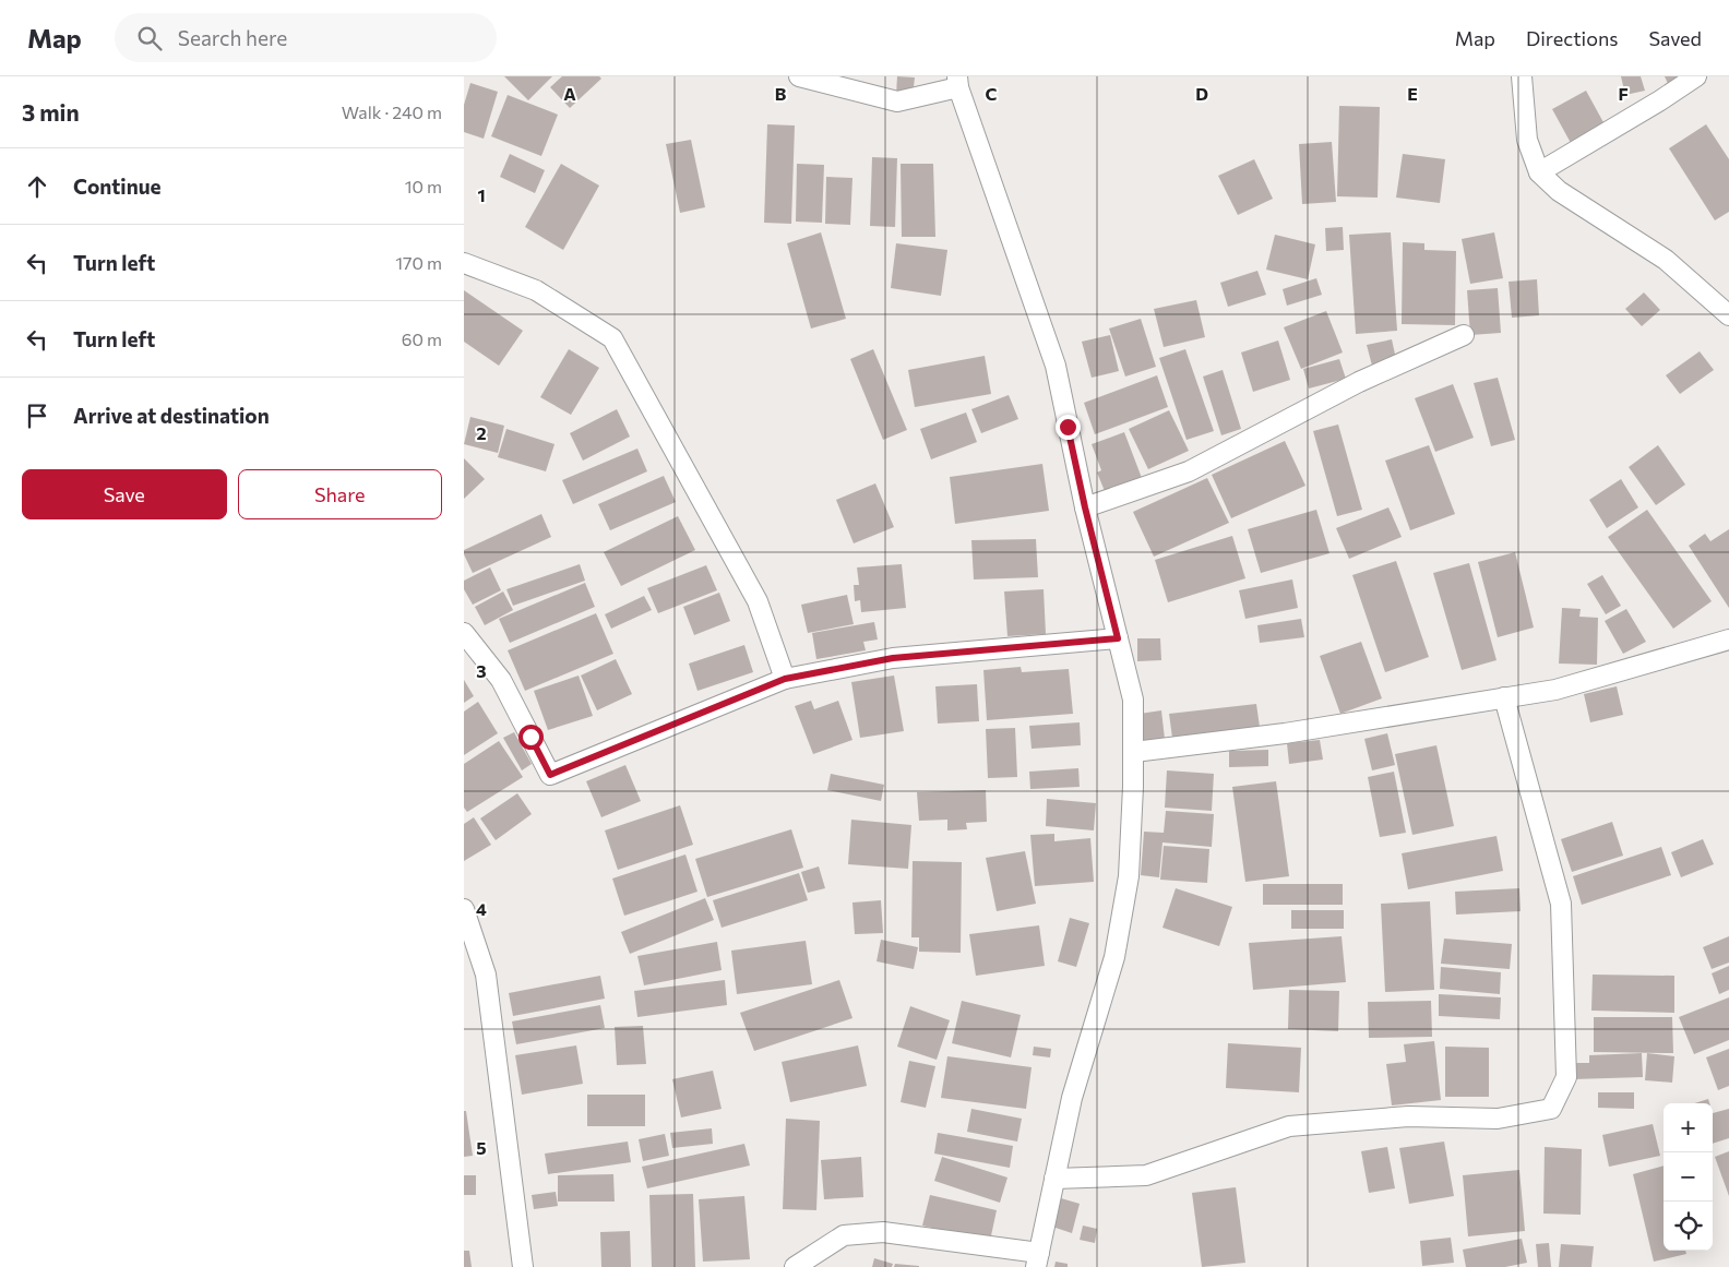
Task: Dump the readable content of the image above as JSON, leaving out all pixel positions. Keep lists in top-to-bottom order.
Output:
{
  "page": {
    "header": "Map",
    "search": "Search here",
    "nav": ["Map", "Directions", "Saved"],
    "heading": ["3 min", "Walk · 240 m"],
    "list": [
      ["Continue", "10 m"],
      ["Turn left", "170 m"],
      ["Turn left", "60 m"],
      "Arrive at destination"
    ],
    "buttons": ["Save", "Share"],
    "map_buttons": ["+", "−"]
  },
  "grid": {
    "columns": [
      "A",
      "B",
      "C",
      "D",
      "E",
      "F"
    ],
    "rows": [
      "1",
      "2",
      "3",
      "4",
      "5"
    ]
  }
}
